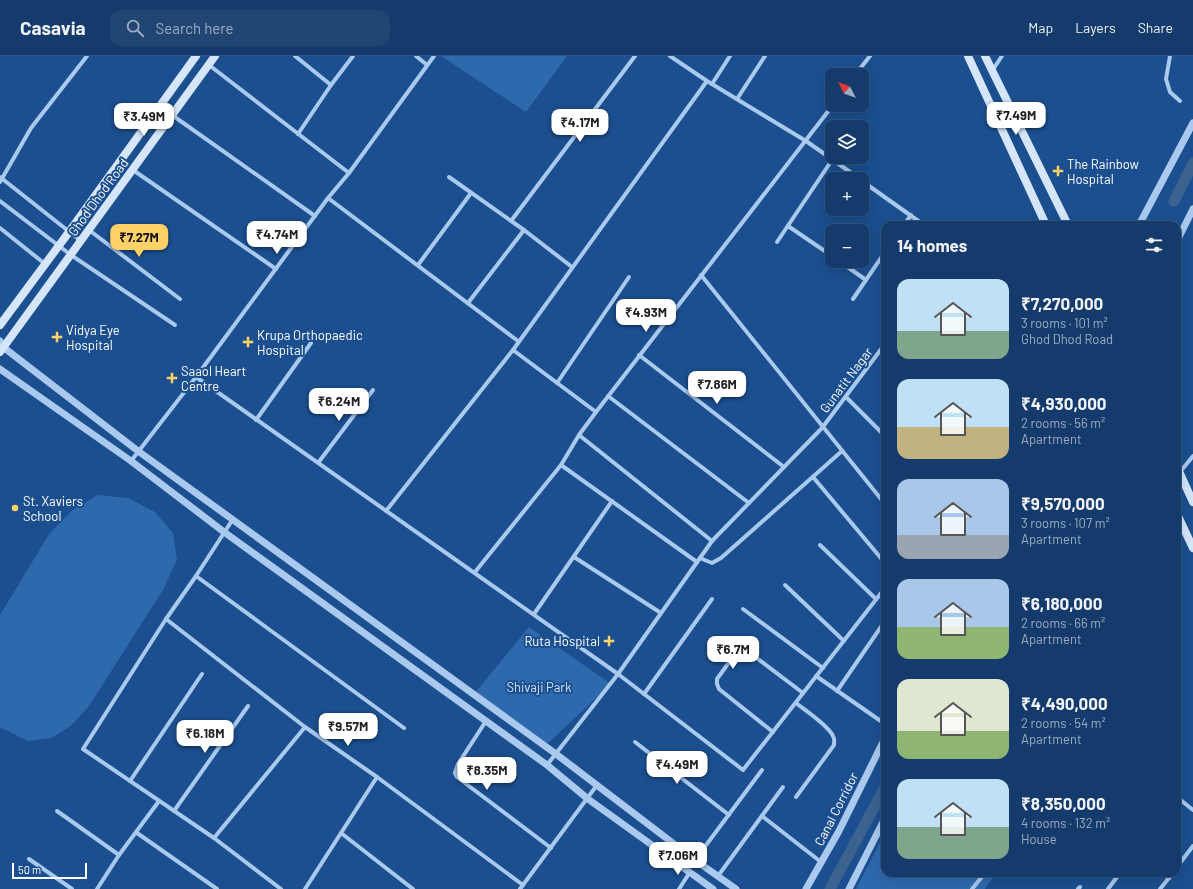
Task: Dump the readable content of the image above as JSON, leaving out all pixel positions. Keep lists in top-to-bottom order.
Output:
{
  "streets": {
    "main road": ["Ghod Dhod Road"],
    "street": ["Gunatit Nagar", "Canal Corridor"]
  },
  "parks": ["Shivaji Park"],
  "places": {
    "health": [
      "The Rainbow Hospital",
      "Vidya Eye Hospital",
      "Krupa Orthopaedic Hospital",
      "Saaol Heart Centre",
      "Ruta Hospital"
    ],
    "other": ["St. Xaviers School"]
  },
  "scale_bar": "50 m",
  "north": "top left",
  "page": {
    "header": "Casavia",
    "search": "Search here",
    "nav": ["Map", "Layers", "Share"],
    "map_buttons": ["+", "−"],
    "price": [
      "₹7.49M",
      "₹3.49M",
      "₹4.17M",
      "₹4.74M",
      "₹7.27M",
      "₹4.93M",
      "₹7.86M",
      "₹6.24M",
      "₹6.7M",
      "₹9.57M",
      "₹6.18M",
      "₹4.49M",
      "₹8.35M",
      "₹7.06M"
    ],
    "heading": "14 homes",
    "list": [
      {
        "name": "₹7,270,000",
        "note": "3 rooms · 101 m² · Ghod Dhod Road"
      },
      {
        "name": "₹4,930,000",
        "note": "2 rooms · 56 m² · Apartment"
      },
      {
        "name": "₹9,570,000",
        "note": "3 rooms · 107 m² · Apartment"
      },
      {
        "name": "₹6,180,000",
        "note": "2 rooms · 66 m² · Apartment"
      },
      {
        "name": "₹4,490,000",
        "note": "2 rooms · 54 m² · Apartment"
      },
      {
        "name": "₹8,350,000",
        "note": "4 rooms · 132 m² · House"
      }
    ],
    "scale": "50 m"
  }
}
